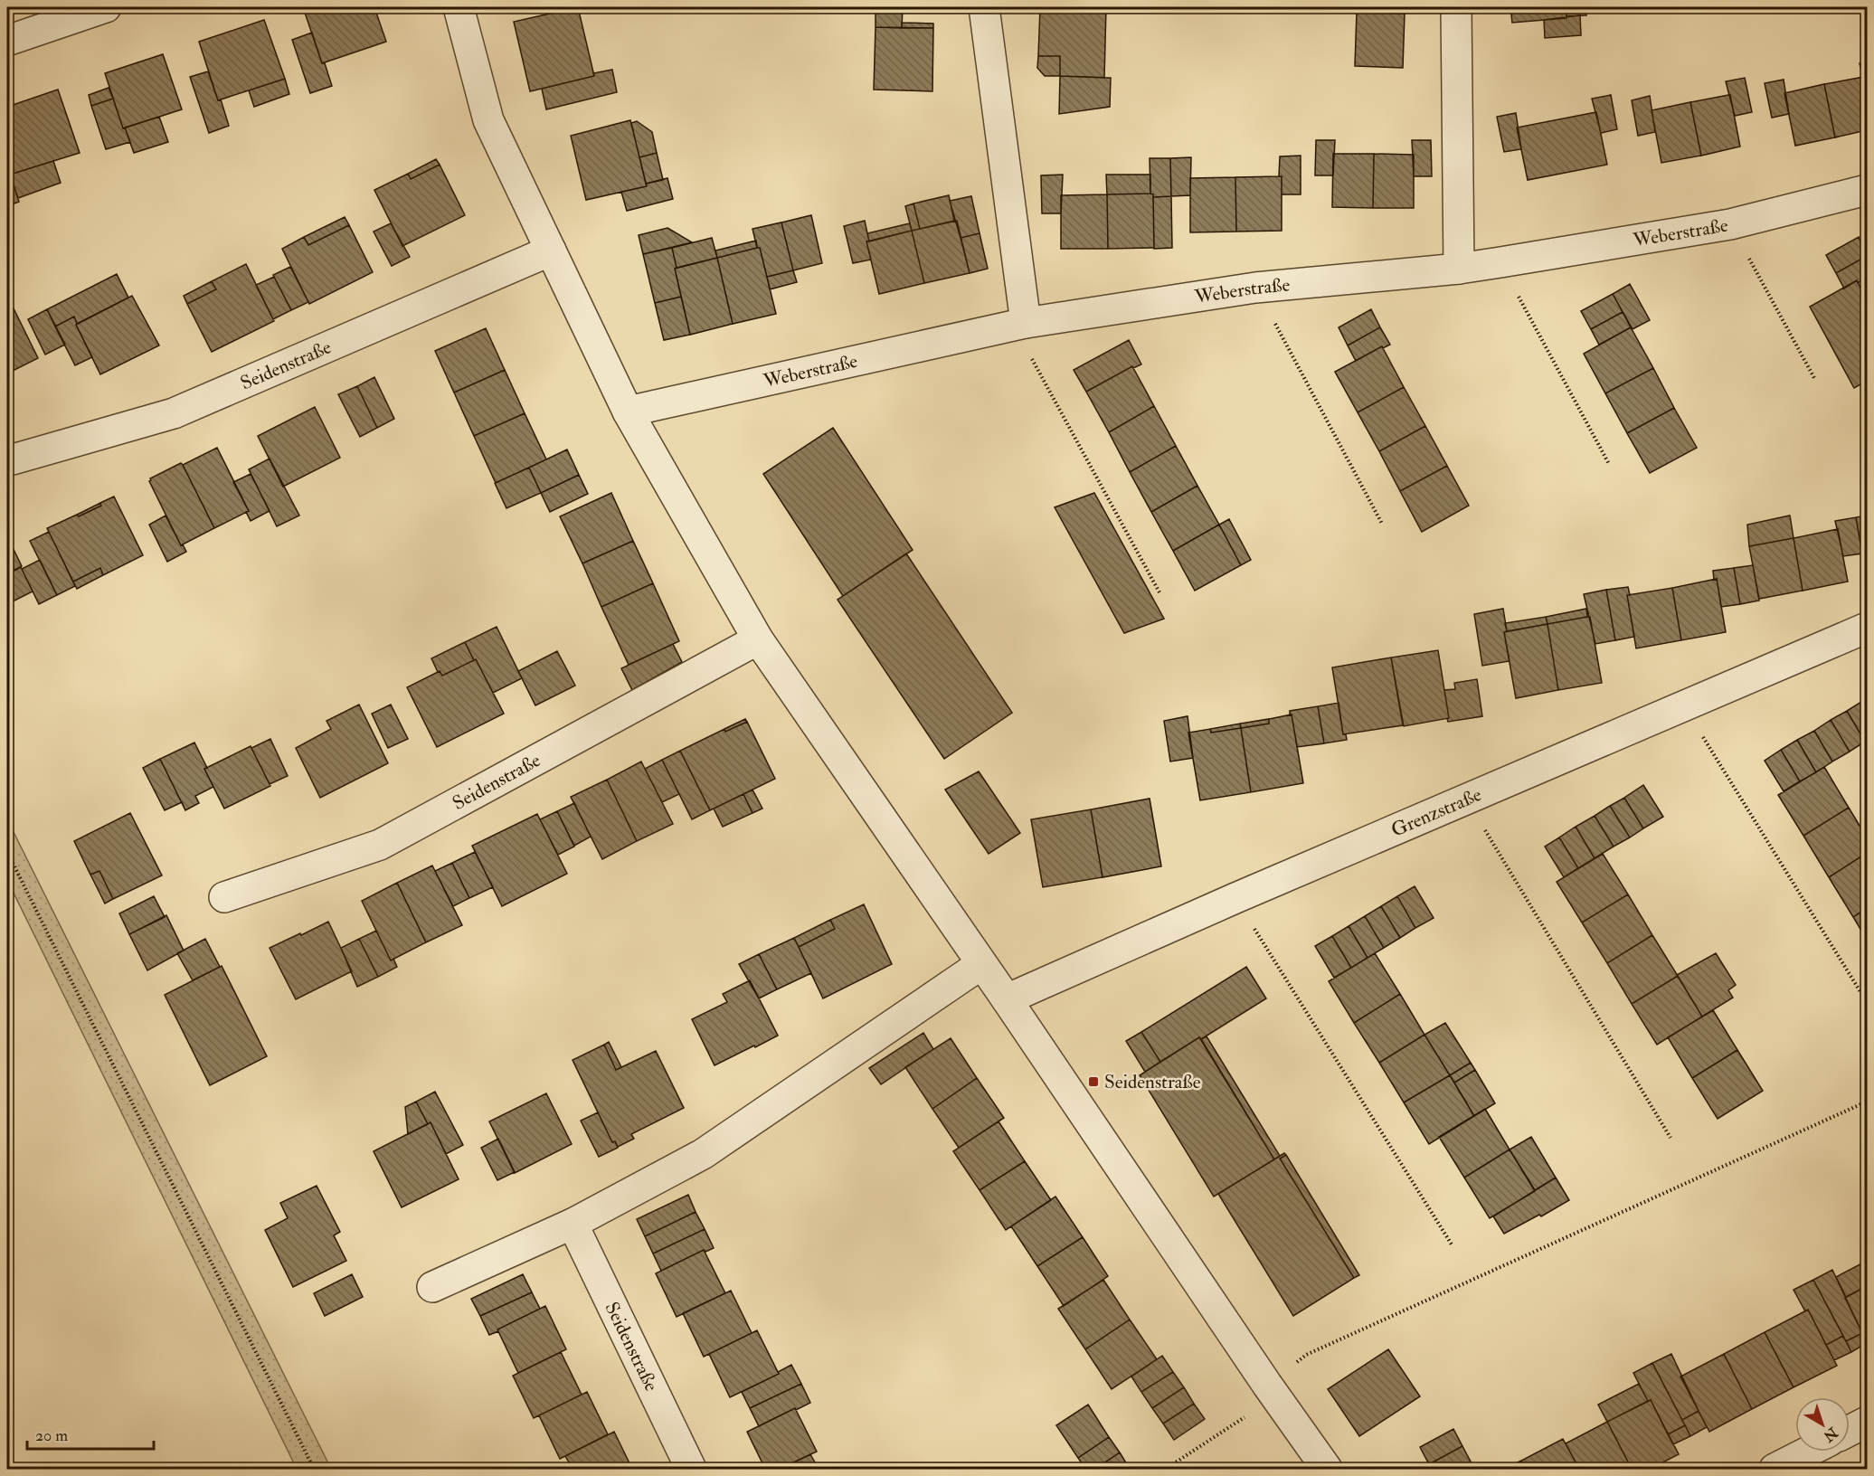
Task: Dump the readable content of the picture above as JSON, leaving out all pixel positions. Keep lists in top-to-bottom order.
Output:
{
  "streets": {
    "street": ["Weberstraße", "Seidenstraße", "Grenzstraße"]
  },
  "places": {
    "transit": ["Seidenstraße"]
  },
  "scale_bar": "20 m",
  "north": "bottom right"
}
